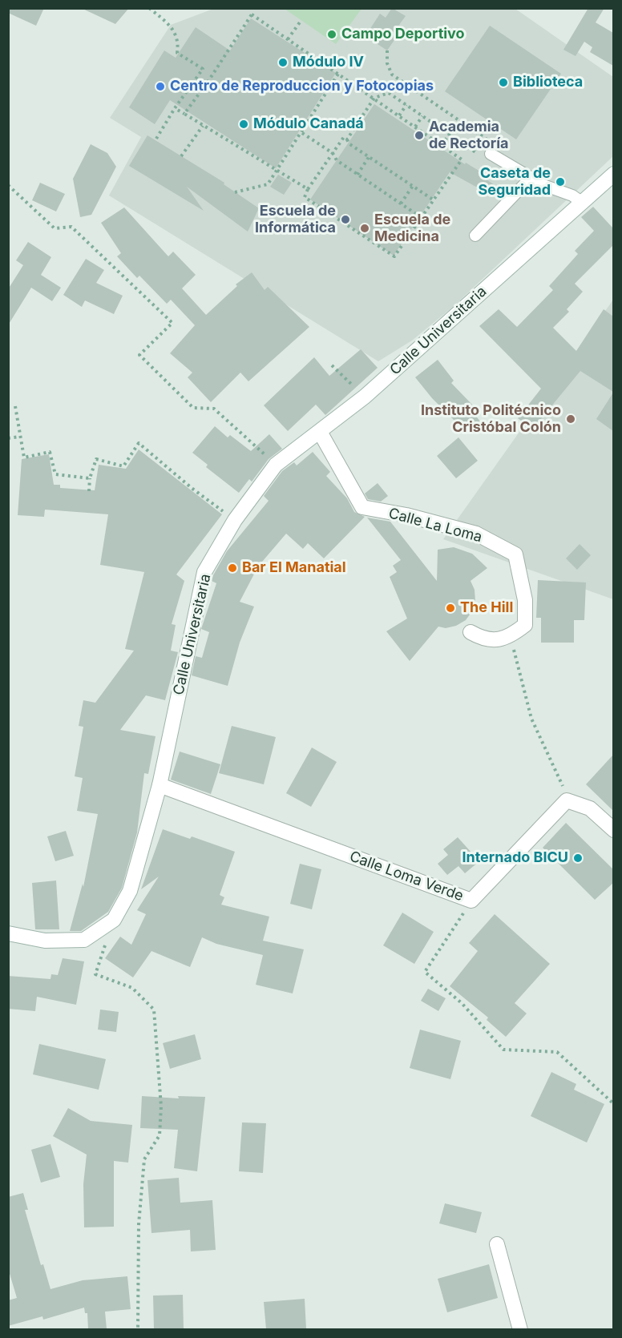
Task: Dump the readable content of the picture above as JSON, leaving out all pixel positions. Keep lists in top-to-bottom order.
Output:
{
  "streets": {
    "street": ["Calle Universitaria", "Calle La Loma", "Calle Loma Verde"]
  },
  "crossings": [
    ["Calle Universitaria", "Calle La Loma"],
    ["Calle Universitaria", "Calle Loma Verde"]
  ],
  "places": [
    "Campo Deportivo",
    "Módulo IV",
    "Biblioteca",
    "Centro de Reproduccion y Fotocopias",
    "Módulo Canadá",
    "Academia de Rectoría",
    "Caseta de Seguridad",
    "Escuela de Informática",
    "Escuela de Medicina",
    "Instituto Politécnico Cristóbal Colón",
    "Bar El Manatial",
    "The Hill",
    "Internado BICU"
  ]
}
